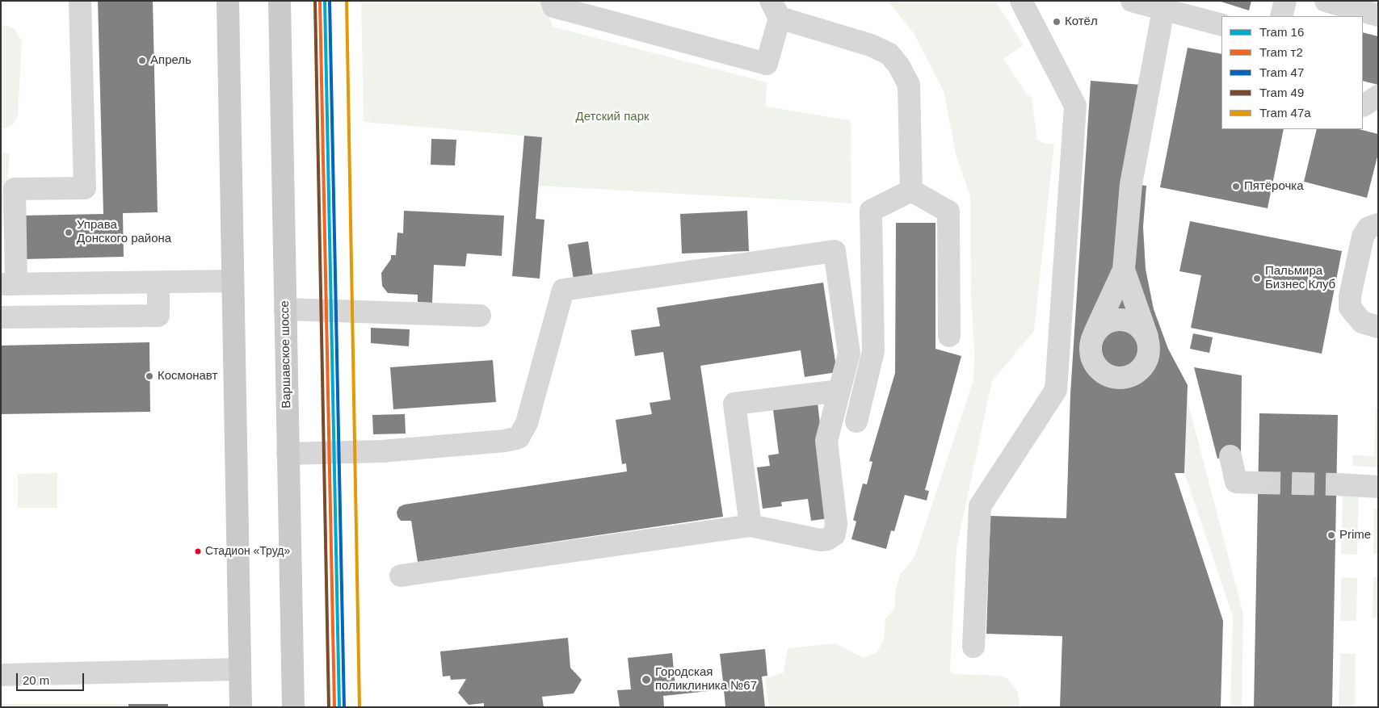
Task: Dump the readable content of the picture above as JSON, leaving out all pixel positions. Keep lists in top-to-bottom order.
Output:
{
  "streets": {
    "main road": ["Варшавское шоссе"]
  },
  "parks": ["Детский парк"],
  "places": [
    "Котёл",
    "Апрель",
    "Пятёрочка",
    "Управа Донского района",
    "Пальмира Бизнес Клуб",
    "Космонавт",
    "Prime",
    "Стадион «Труд»",
    "Городская поликлиника №67"
  ],
  "lines": [
    "tram line 16",
    "tram line т2",
    "tram line 47",
    "tram line 49",
    "tram line 47а"
  ],
  "legend": [
    "Tram 16",
    "Tram т2",
    "Tram 47",
    "Tram 49",
    "Tram 47а"
  ],
  "scale_bar": "20 m"
}
